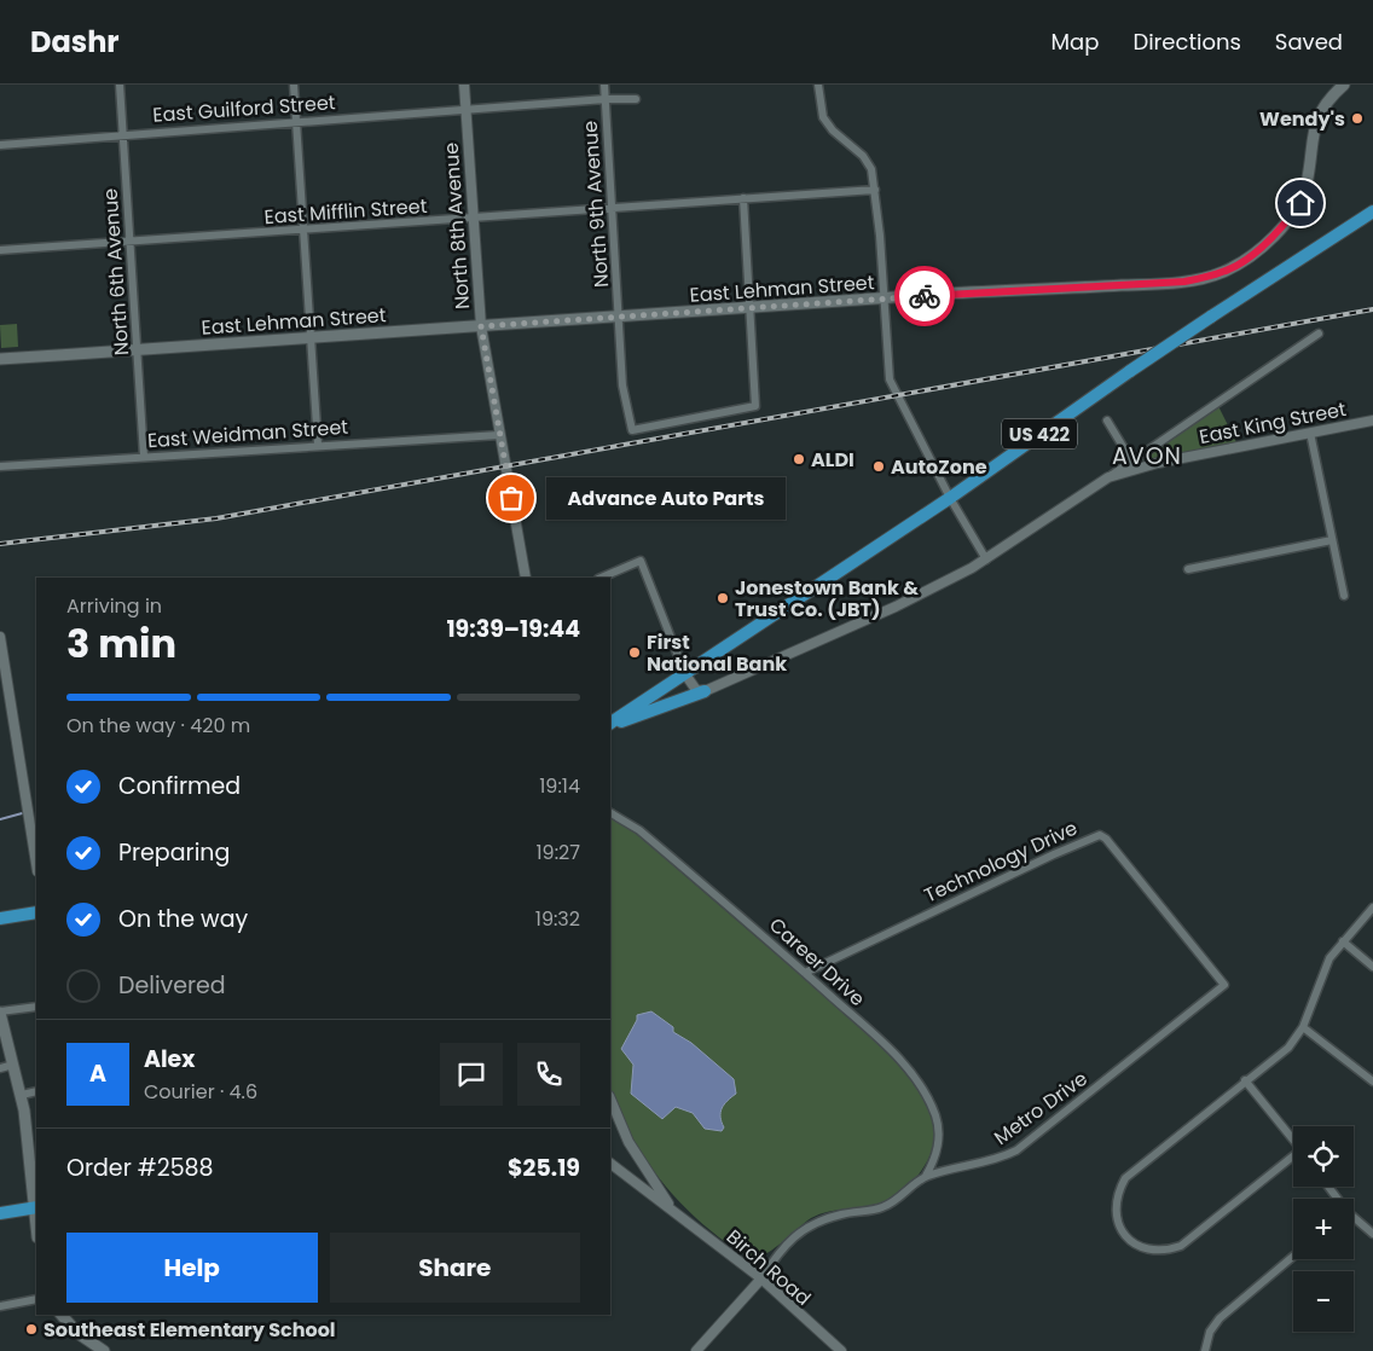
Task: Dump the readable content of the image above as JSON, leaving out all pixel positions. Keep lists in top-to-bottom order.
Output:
{
  "streets": {
    "highway": ["US 422"],
    "main road": ["East Lehman Street"],
    "street": [
      "East Guilford Street",
      "North 9th Avenue",
      "East Mifflin Street",
      "North 8th Avenue",
      "North 6th Avenue",
      "East King Street",
      "East Weidman Street",
      "Technology Drive",
      "Career Drive",
      "Metro Drive",
      "Birch Road"
    ]
  },
  "crossings": [
    ["East Guilford Street", "North 9th Avenue"],
    ["East Guilford Street", "North 8th Avenue"],
    ["East Guilford Street", "North 6th Avenue"],
    ["North 9th Avenue", "East Mifflin Street"],
    ["North 9th Avenue", "East Lehman Street"],
    ["East Mifflin Street", "North 8th Avenue"],
    ["East Mifflin Street", "North 6th Avenue"],
    ["North 8th Avenue", "East Lehman Street"],
    ["North 8th Avenue", "East Weidman Street"],
    ["North 6th Avenue", "East Lehman Street"],
    ["North 6th Avenue", "East Weidman Street"],
    ["Technology Drive", "Career Drive"],
    ["Technology Drive", "Metro Drive"],
    ["Career Drive", "Metro Drive"],
    ["Metro Drive", "Birch Road"]
  ],
  "districts": ["AVON"],
  "places": [
    "Wendy's",
    "ALDI",
    "AutoZone",
    "Advance Auto Parts",
    "Jonestown Bank & Trust Co. (JBT)",
    "First National Bank",
    "Southeast Elementary School"
  ],
  "page": {
    "header": "Dashr",
    "nav": ["Map", "Directions", "Saved"],
    "bubble": "Advance Auto Parts",
    "heading": ["3 min", "Arriving in", "19:39–19:44"],
    "panel": [
      "Alex",
      "Courier · 4.6",
      "Order #2588",
      "$25.19"
    ],
    "bar": "On the way · 420 m",
    "list": [
      ["Confirmed", "19:14"],
      ["Preparing", "19:27"],
      ["On the way", "19:32"],
      "Delivered"
    ],
    "round": "A",
    "map_buttons": ["+", "−"],
    "buttons": ["Help", "Share"]
  }
}
